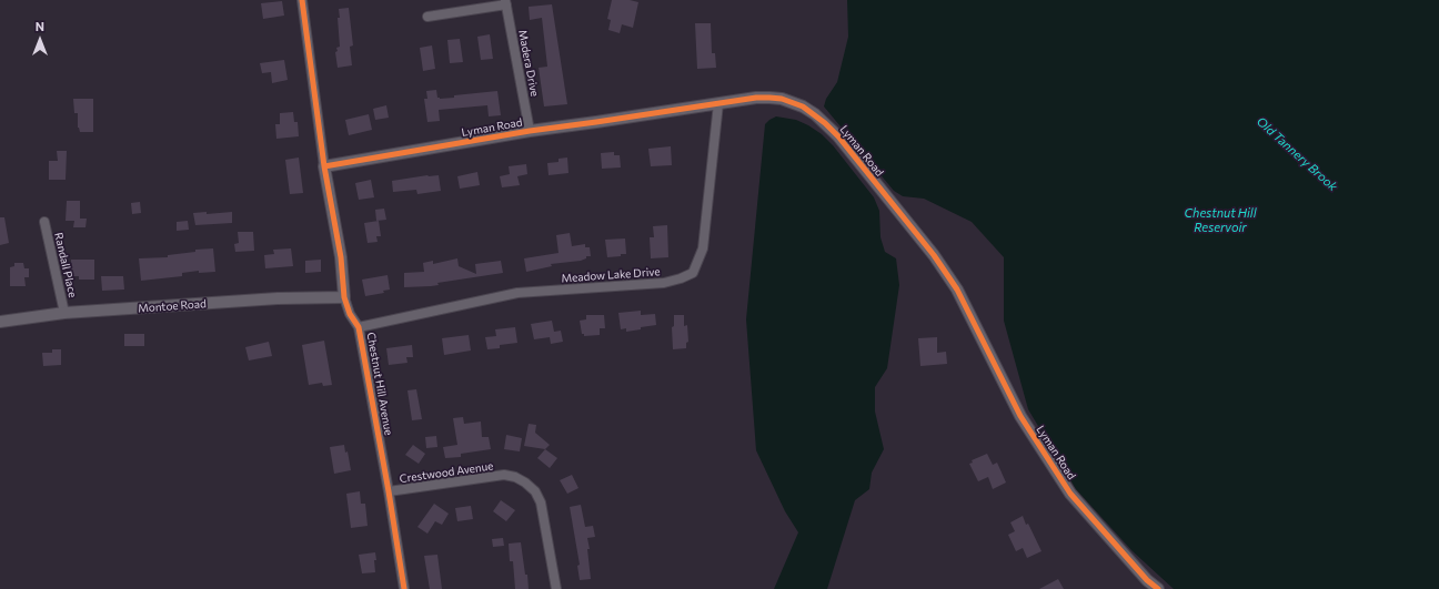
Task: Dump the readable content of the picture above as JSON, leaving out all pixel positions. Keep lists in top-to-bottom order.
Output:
{
  "streets": {
    "street": [
      "Madera Drive",
      "Lyman Road",
      "Randall Place",
      "Meadow Lake Drive",
      "Montoe Road",
      "Chestnut Hill Avenue",
      "Crestwood Avenue"
    ]
  },
  "crossings": [
    ["Madera Drive", "Lyman Road"],
    ["Lyman Road", "Meadow Lake Drive"],
    ["Lyman Road", "Chestnut Hill Avenue"],
    ["Randall Place", "Montoe Road"],
    ["Meadow Lake Drive", "Chestnut Hill Avenue"],
    ["Montoe Road", "Chestnut Hill Avenue"],
    ["Chestnut Hill Avenue", "Crestwood Avenue"]
  ],
  "water": ["Old Tannery Brook", "Chestnut Hill Reservoir"],
  "north": "top"
}
